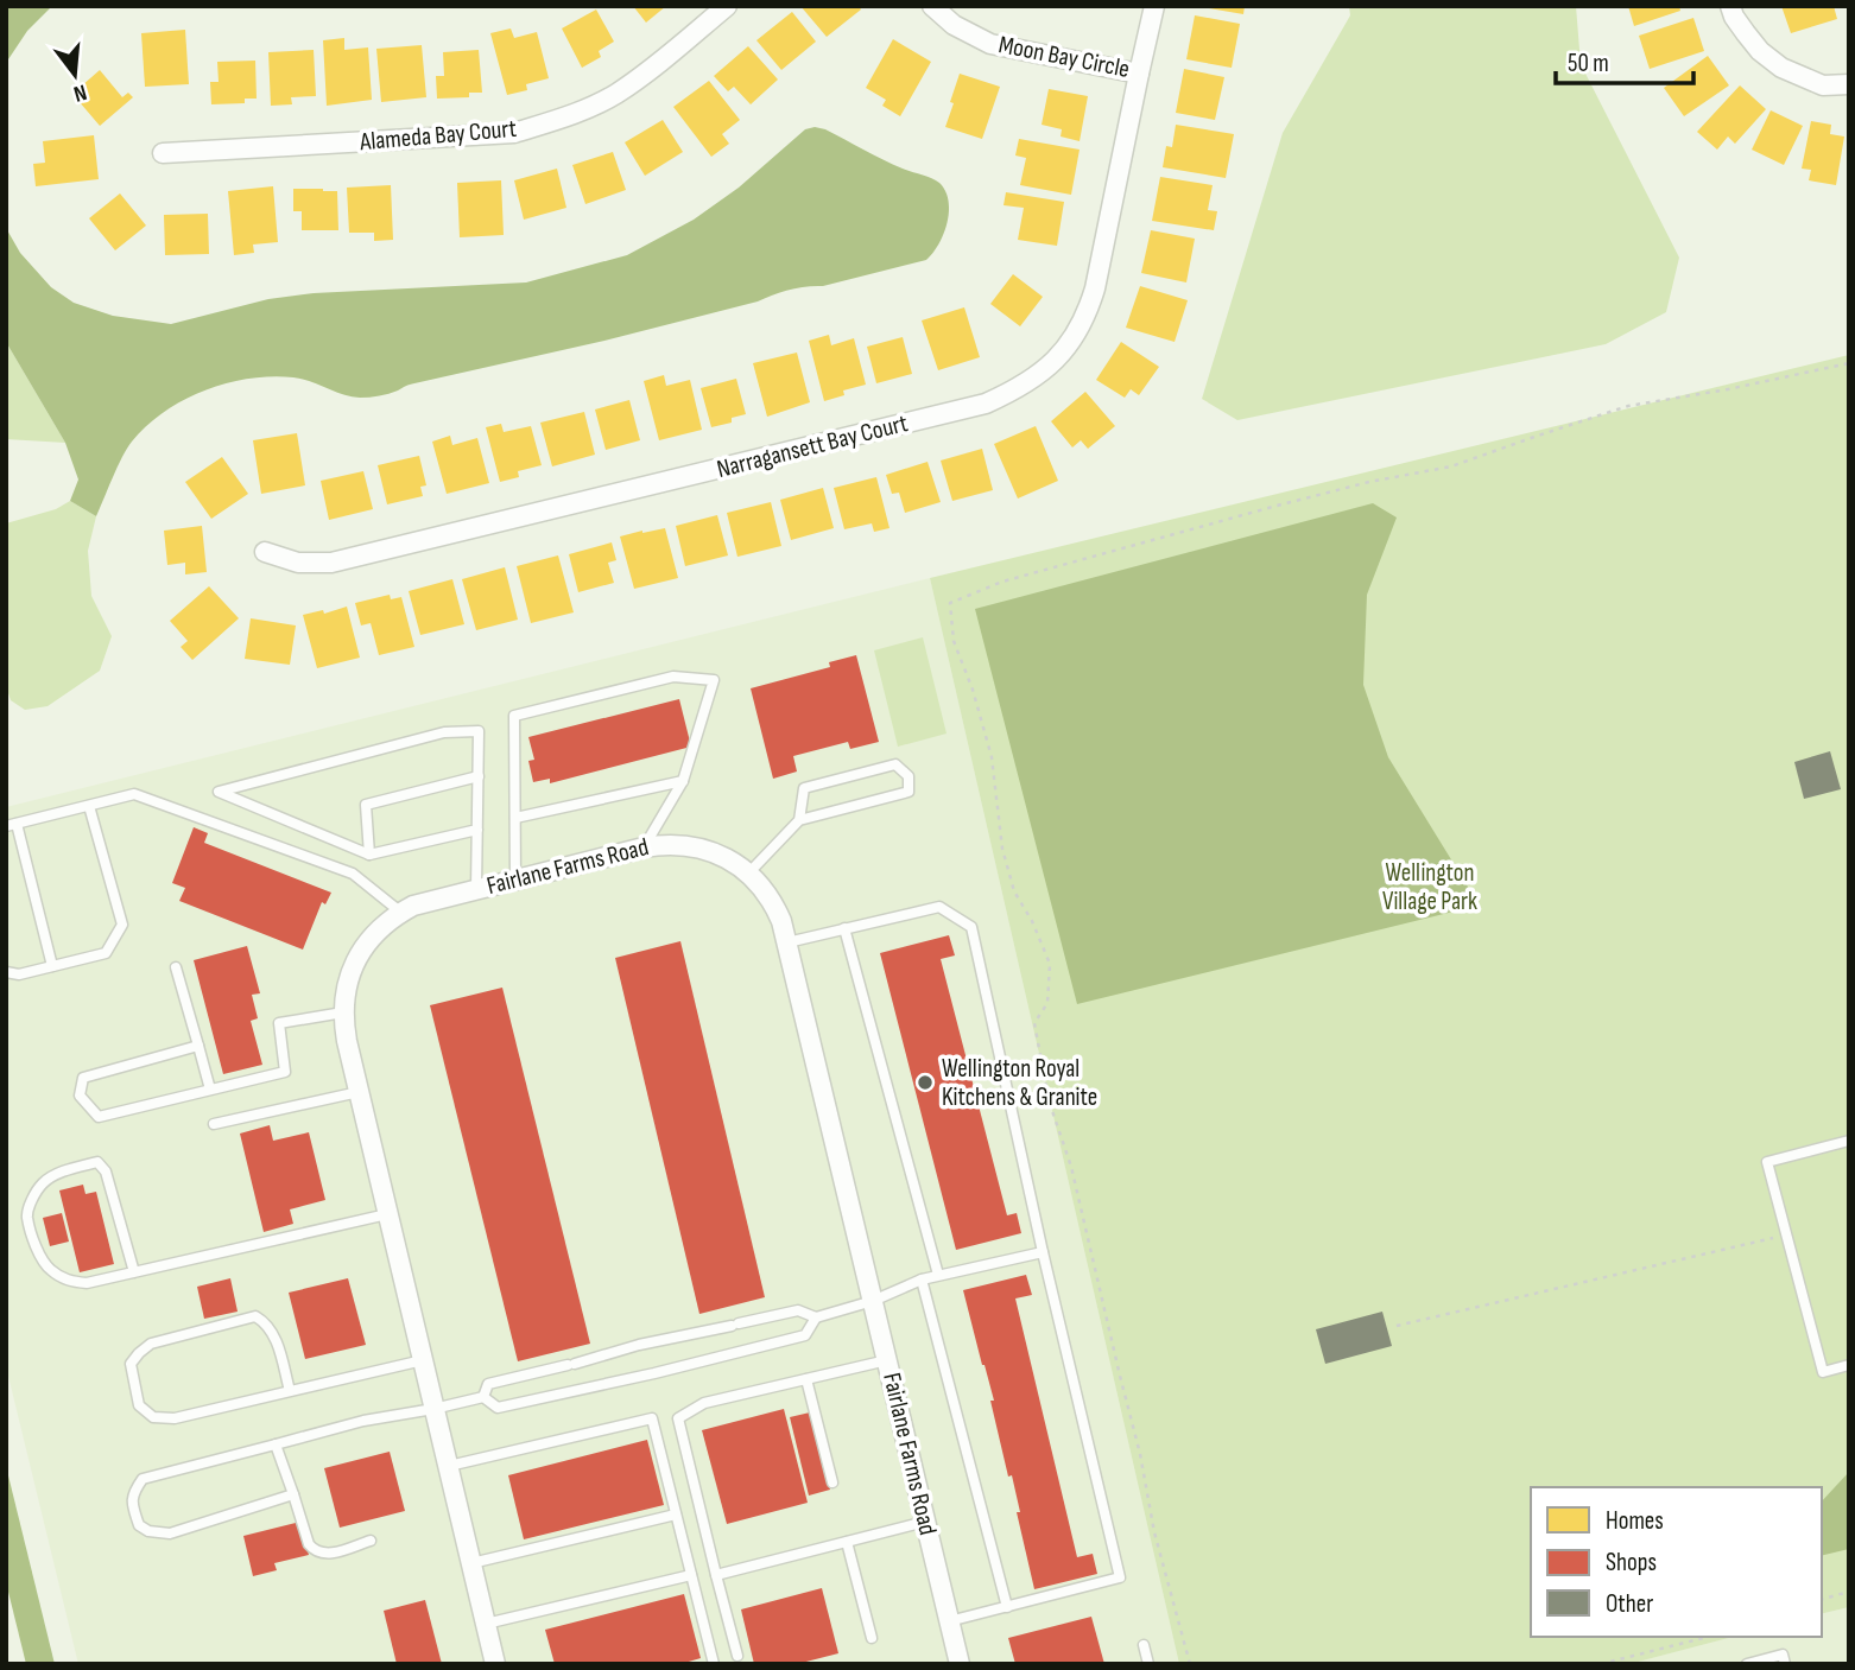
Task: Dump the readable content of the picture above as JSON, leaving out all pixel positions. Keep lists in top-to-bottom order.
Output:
{
  "streets": {
    "street": [
      "Moon Bay Circle",
      "Alameda Bay Court",
      "Narragansett Bay Court",
      "Fairlane Farms Road"
    ]
  },
  "crossings": [
    ["Moon Bay Circle", "Narragansett Bay Court"]
  ],
  "parks": ["Wellington Village Park"],
  "places": ["Wellington Royal Kitchens & Granite"],
  "legend": ["Homes", "Shops", "Other"],
  "scale_bar": "50 m",
  "north": "bottom"
}
